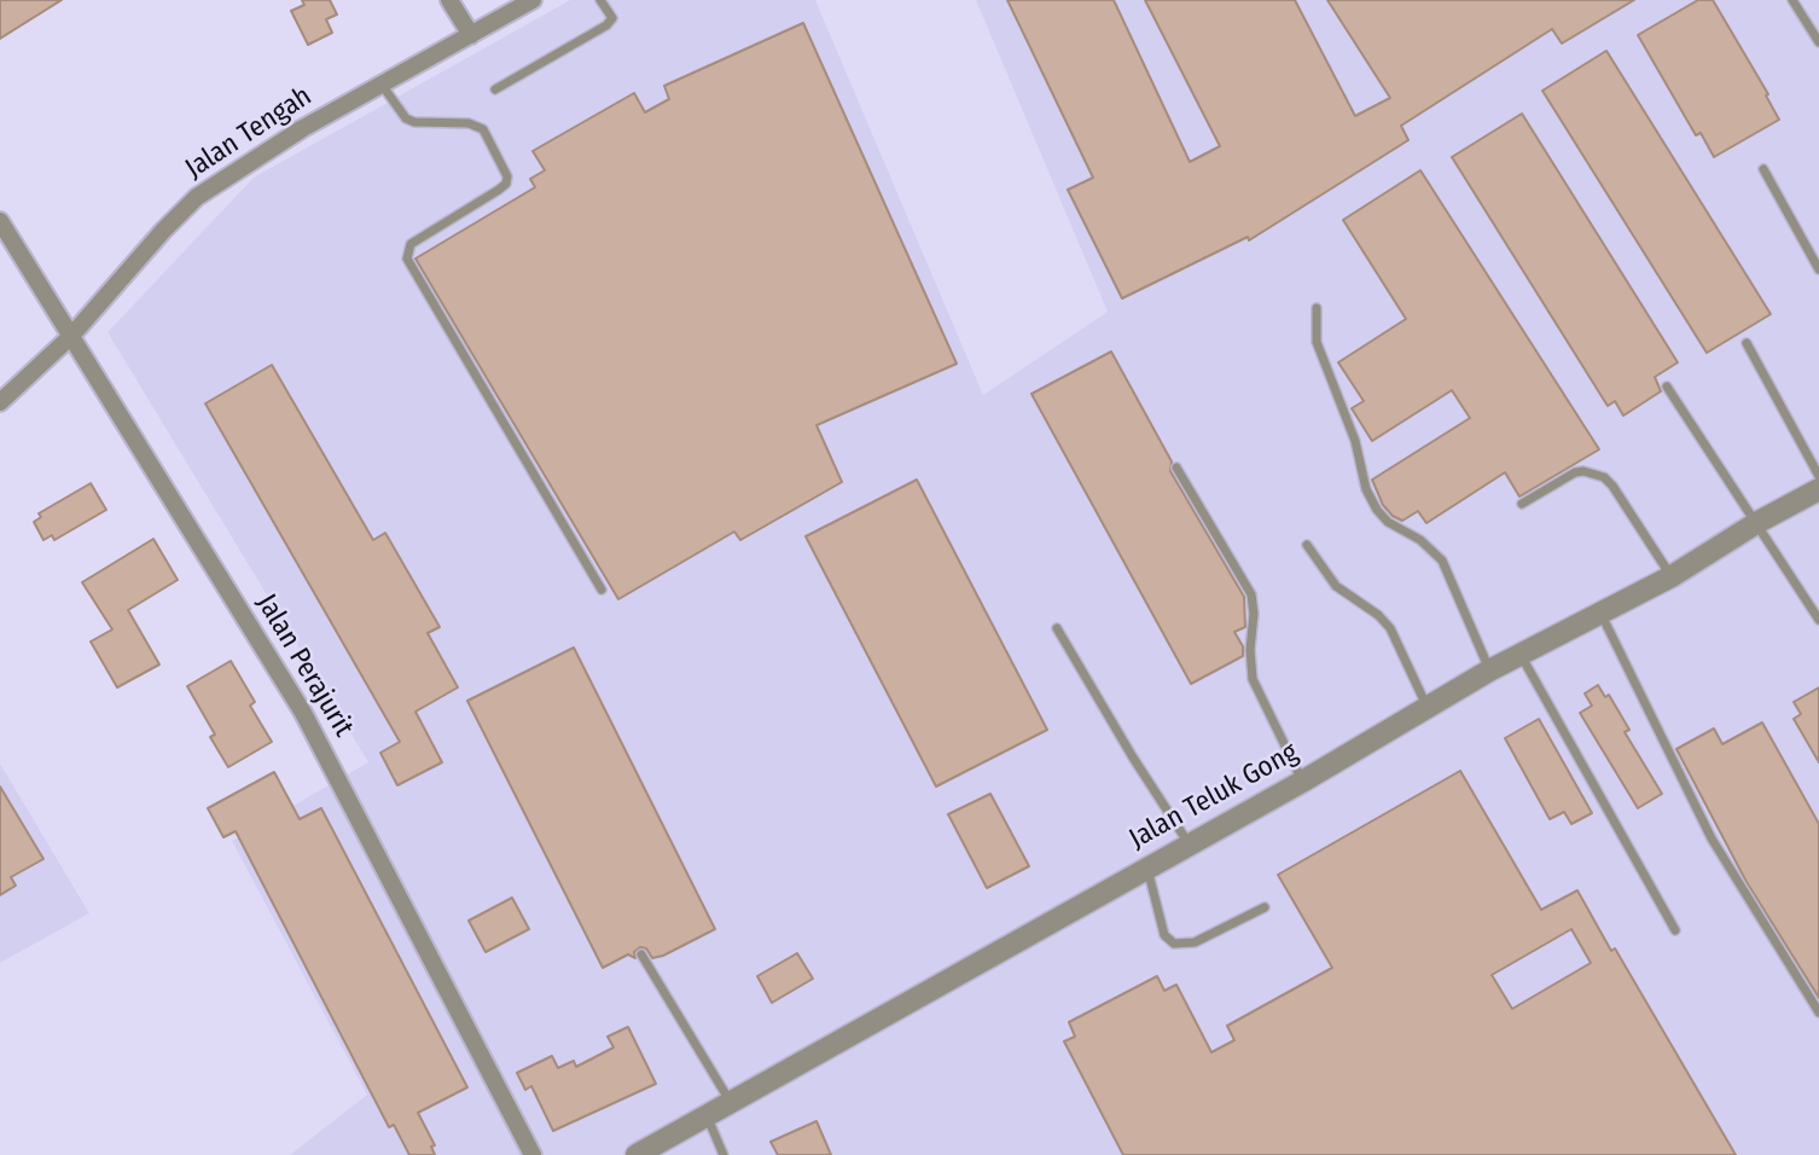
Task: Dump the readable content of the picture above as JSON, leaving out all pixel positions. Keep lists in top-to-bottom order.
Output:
{
  "streets": {
    "street": ["Jalan Tengah", "Jalan Perajurit", "Jalan Teluk Gong"]
  },
  "crossings": [
    ["Jalan Tengah", "Jalan Perajurit"]
  ]
}
